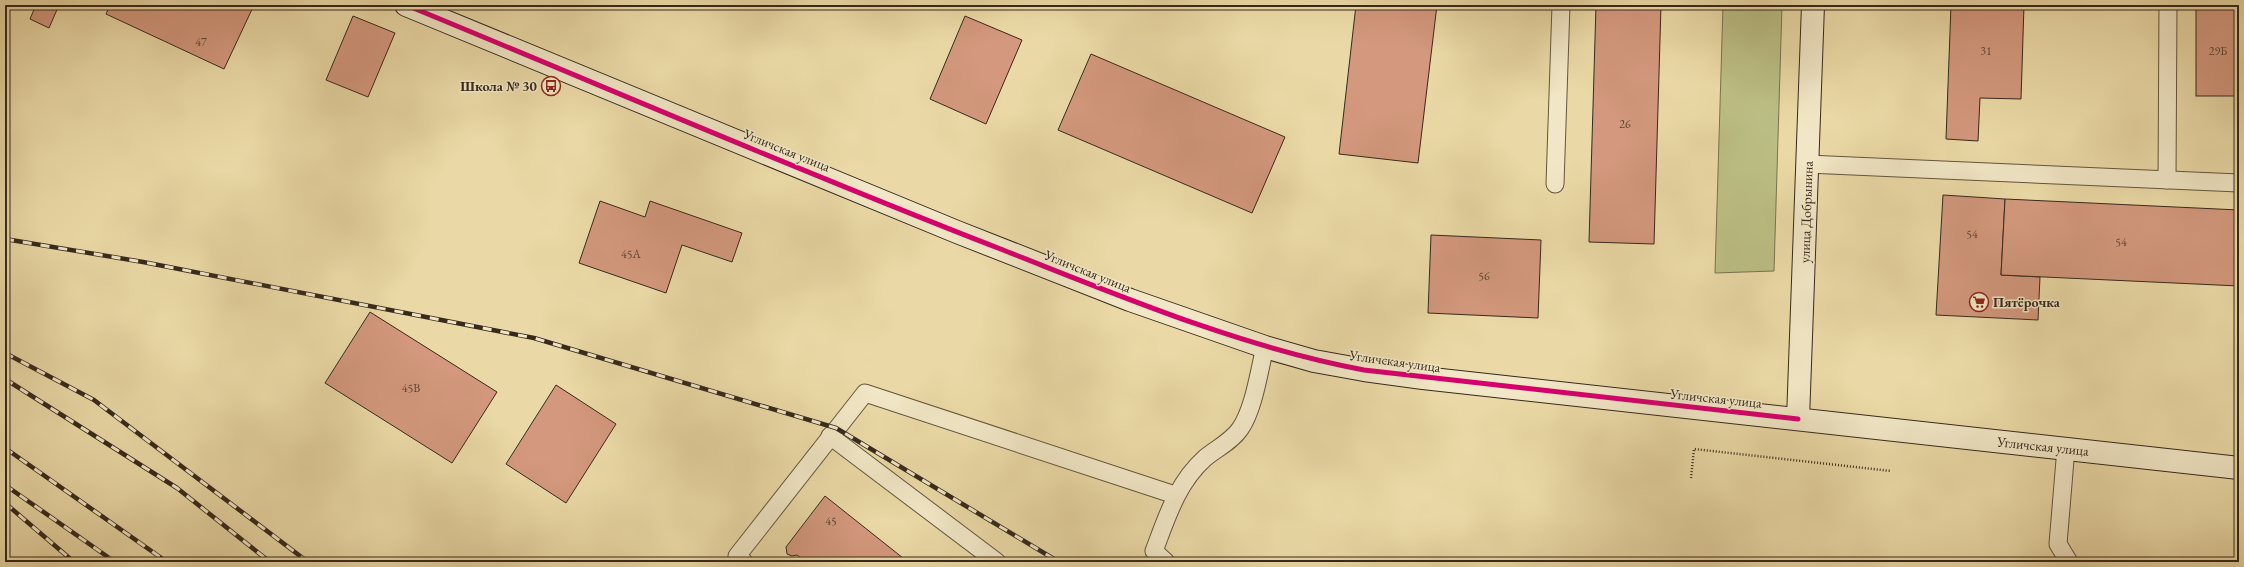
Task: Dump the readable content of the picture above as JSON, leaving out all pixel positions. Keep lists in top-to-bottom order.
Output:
{
  "streets": {
    "street": ["Угличская улица", "улица Добрынина"]
  },
  "crossings": [
    ["Угличская улица", "улица Добрынина"]
  ],
  "places": {
    "bus stop": ["Школа № 30"],
    "supermarket": ["Пятёрочка"]
  },
  "house_numbers": [
    "47",
    "31",
    "29Б",
    "26",
    "54",
    "54",
    "45А",
    "56",
    "45В",
    "45"
  ]
}
